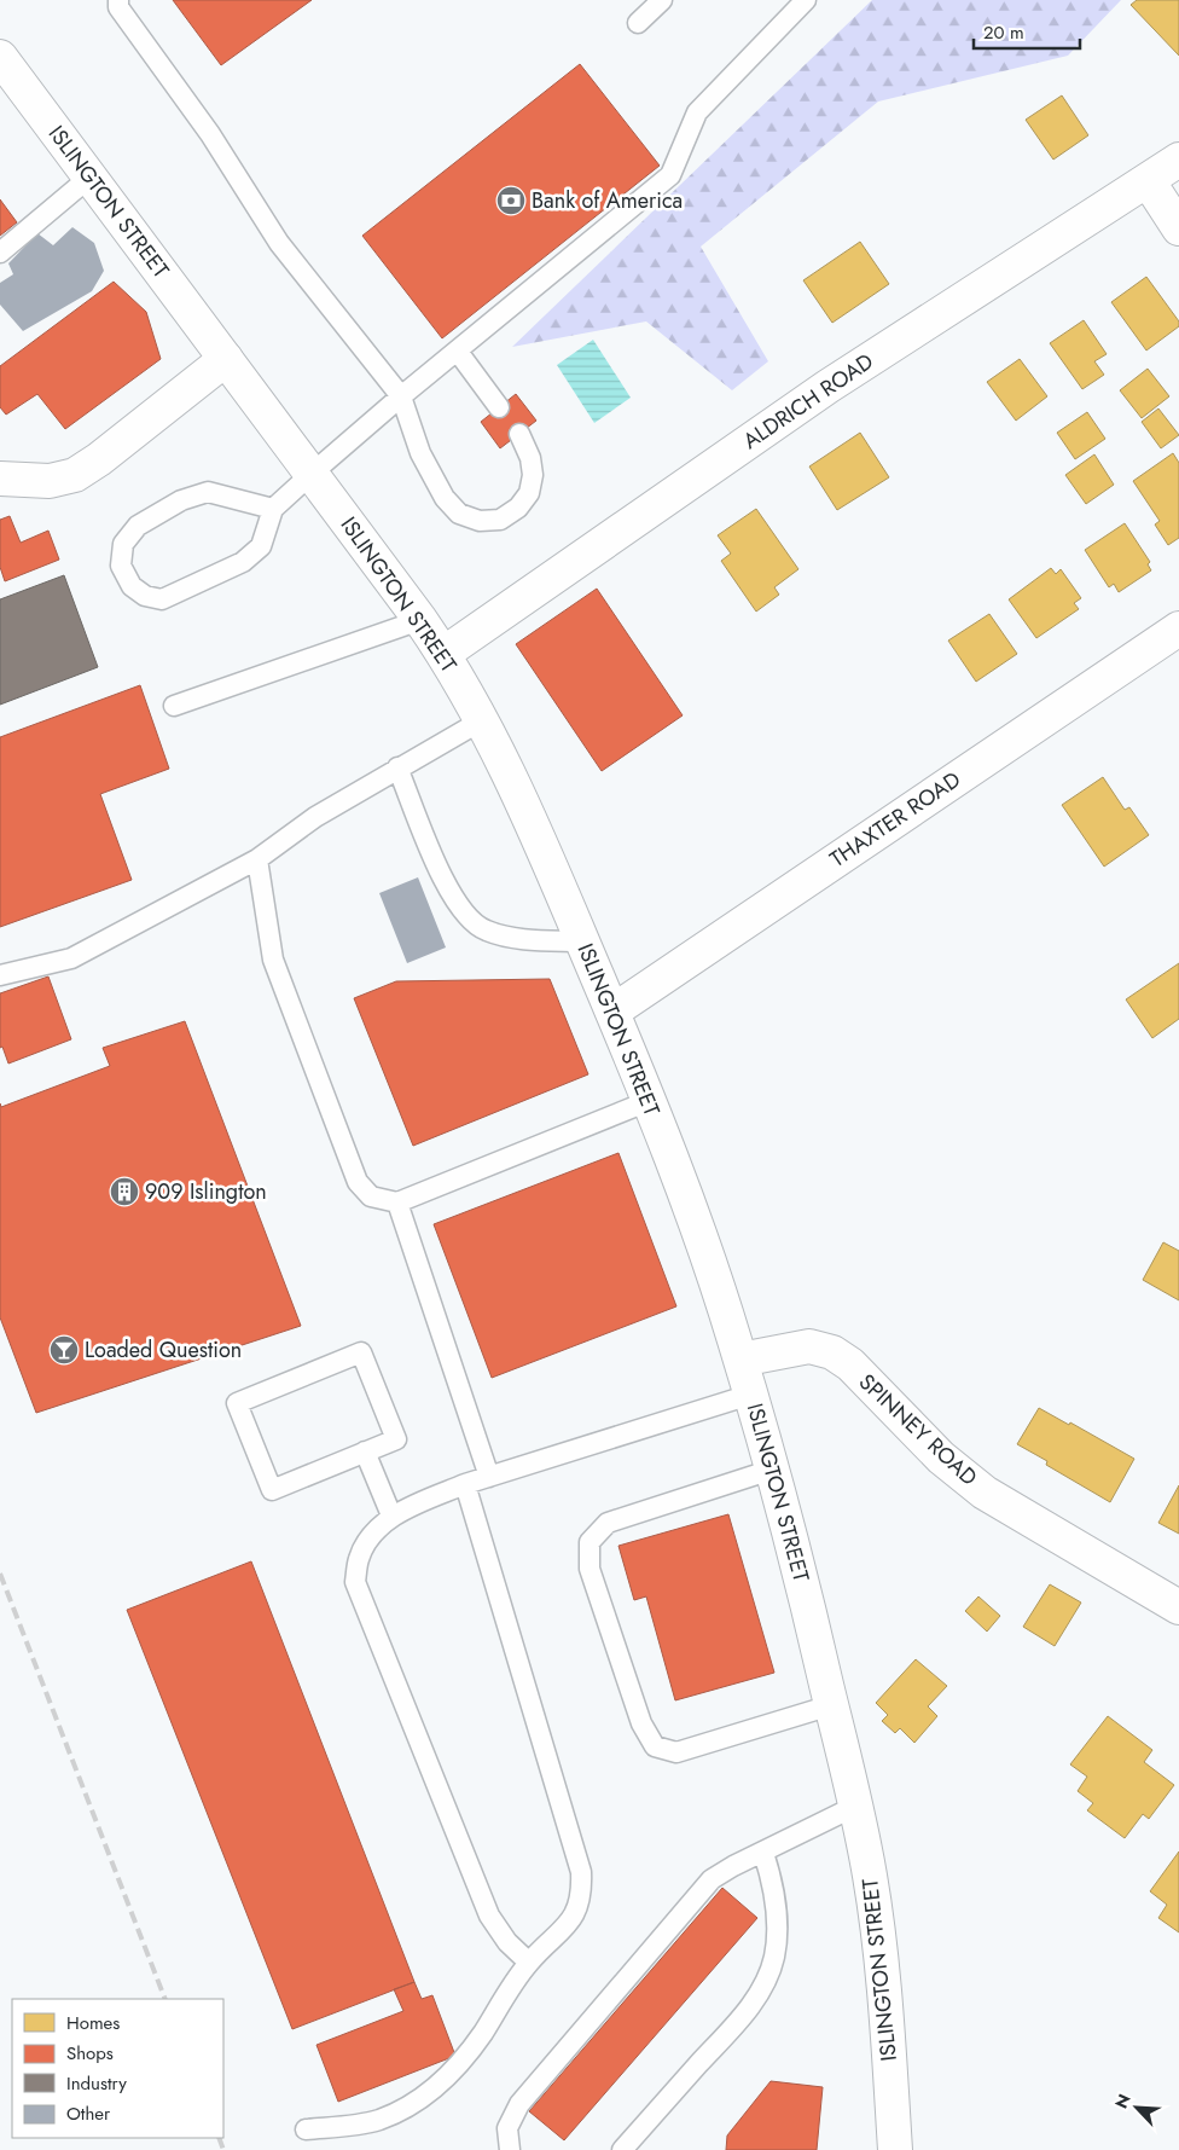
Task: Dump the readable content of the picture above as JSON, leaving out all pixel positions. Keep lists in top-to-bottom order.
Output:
{
  "streets": {
    "street": [
      "ISLINGTON STREET",
      "ALDRICH ROAD",
      "THAXTER ROAD",
      "SPINNEY ROAD"
    ]
  },
  "crossings": [
    ["ISLINGTON STREET", "ALDRICH ROAD"],
    ["ISLINGTON STREET", "THAXTER ROAD"],
    ["ISLINGTON STREET", "SPINNEY ROAD"]
  ],
  "places": {
    "bank": ["Bank of America"],
    "building": ["909 Islington"],
    "bar": ["Loaded Question"]
  },
  "legend": [
    "Homes",
    "Shops",
    "Industry",
    "Other"
  ],
  "scale_bar": "20 m",
  "north": "top left"
}
